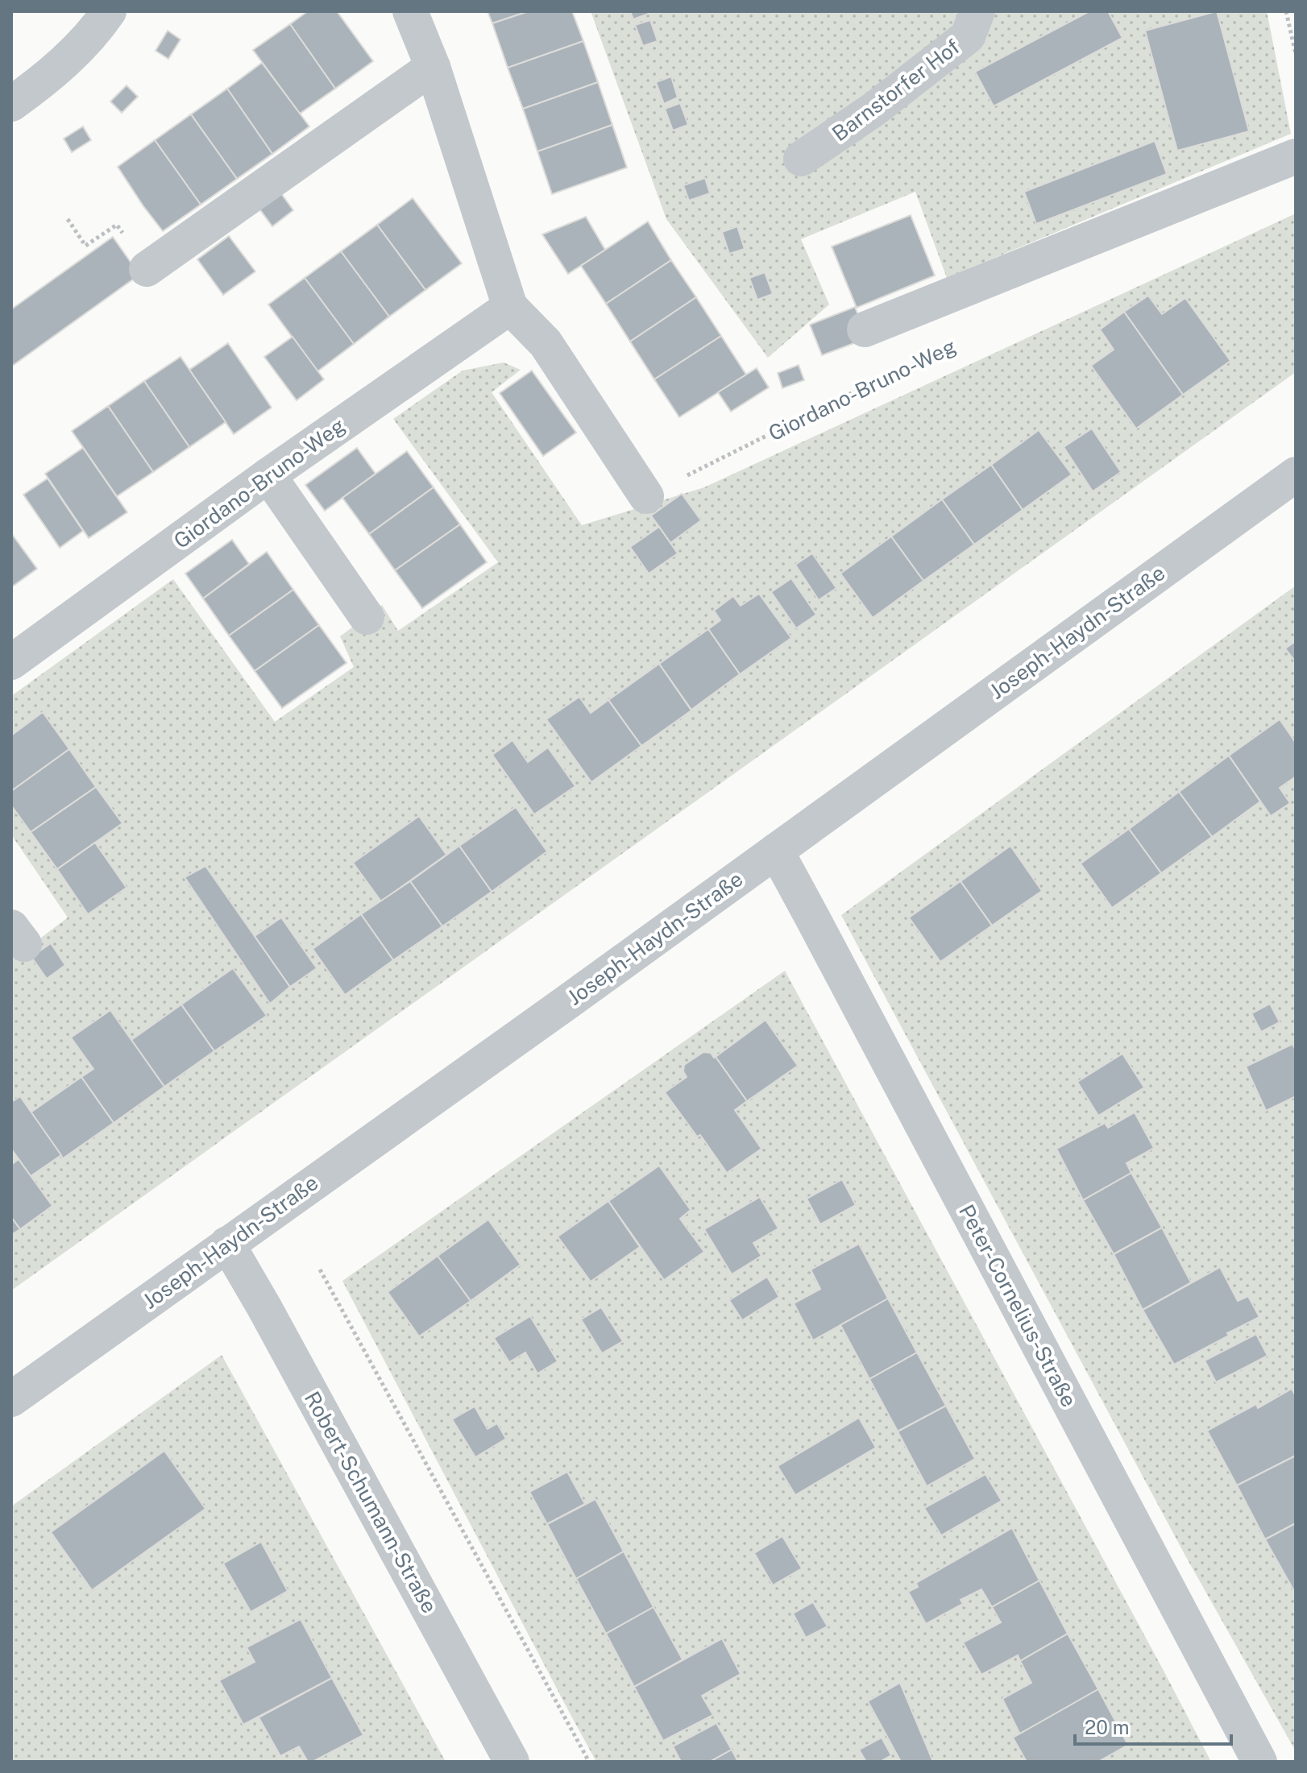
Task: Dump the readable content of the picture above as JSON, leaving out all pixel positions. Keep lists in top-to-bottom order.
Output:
{
  "streets": {
    "street": [
      "Barnstorfer Hof",
      "Giordano-Bruno-Weg",
      "Joseph-Haydn-Straße",
      "Peter-Cornelius-Straße",
      "Robert-Schumann-Straße"
    ]
  },
  "crossings": [
    ["Joseph-Haydn-Straße", "Peter-Cornelius-Straße"],
    ["Joseph-Haydn-Straße", "Robert-Schumann-Straße"]
  ],
  "scale_bar": "20 m"
}
